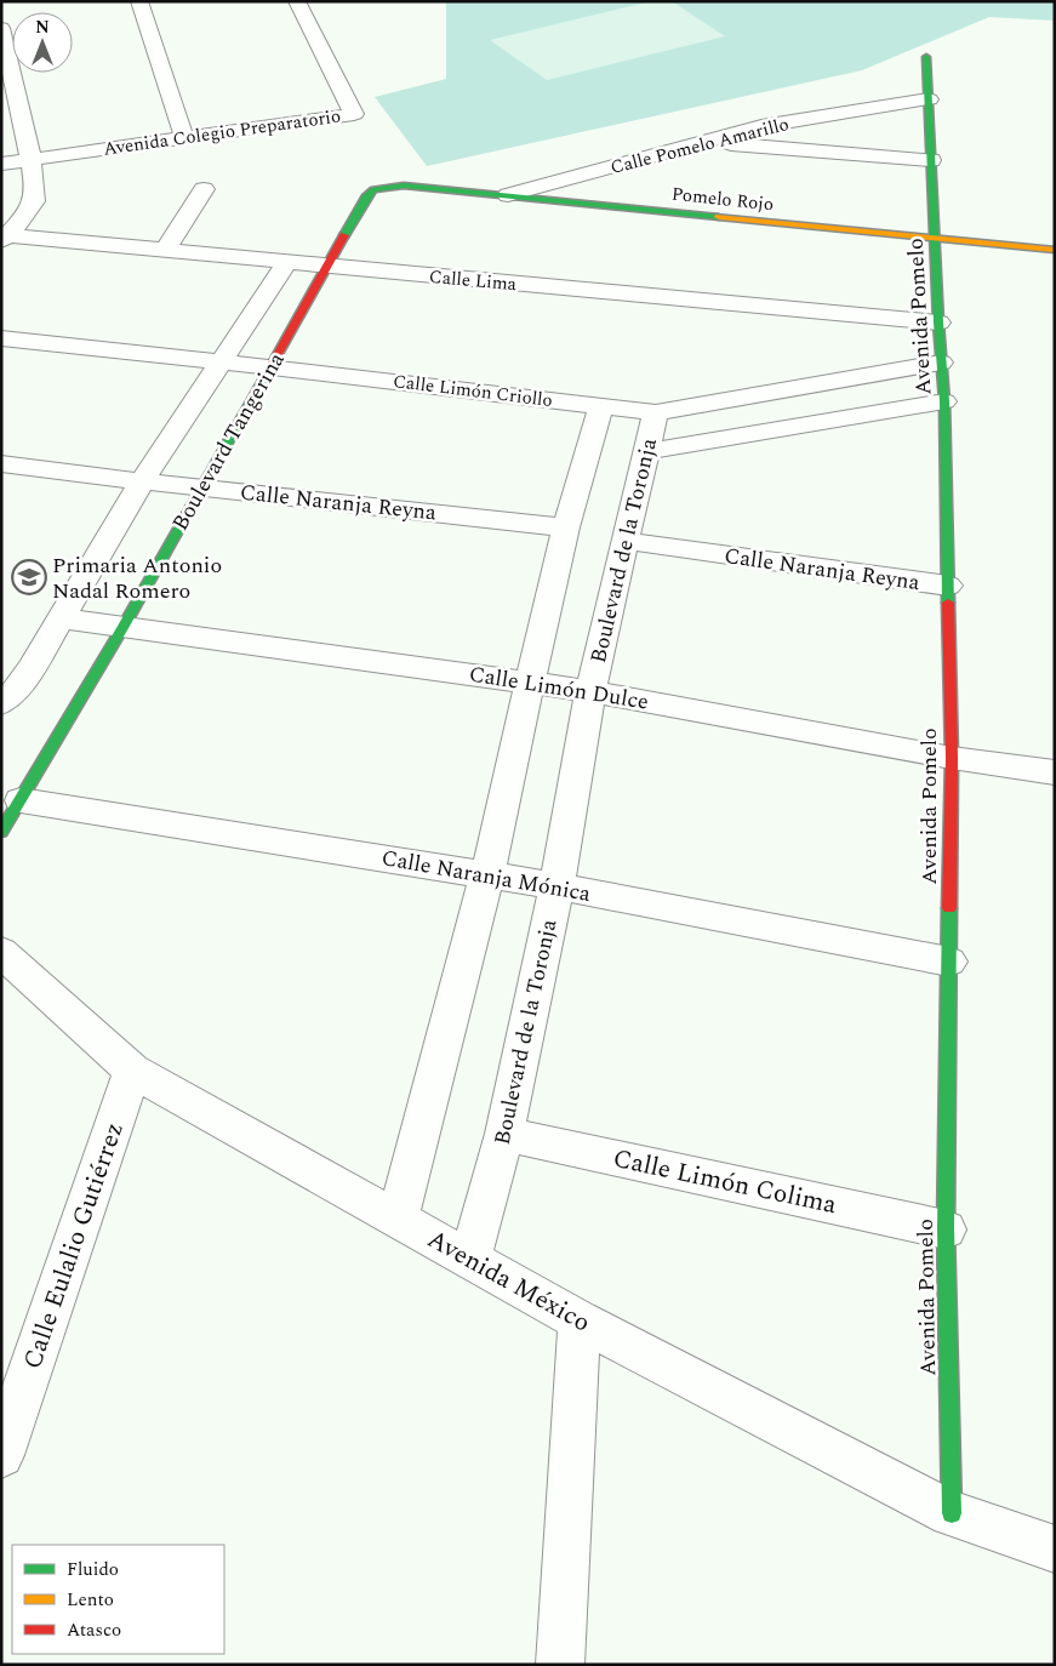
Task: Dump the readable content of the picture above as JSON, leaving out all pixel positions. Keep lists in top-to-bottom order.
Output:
{
  "streets": {
    "street": [
      "Avenida Colegio Preparatorio",
      "Calle Pomelo Amarillo",
      "Pomelo Rojo",
      "Calle Lima",
      "Avenida Pomelo",
      "Calle Limón Criollo",
      "Boulevard Tangerina",
      "Calle Naranja Reyna",
      "Boulevard de la Toronja",
      "Calle Limón Dulce",
      "Calle Naranja Mónica",
      "Calle Limón Colima",
      "Calle Eulalio Gutiérrez",
      "Avenida México"
    ]
  },
  "crossings": [
    ["Calle Pomelo Amarillo", "Pomelo Rojo"],
    ["Calle Pomelo Amarillo", "Avenida Pomelo"],
    ["Pomelo Rojo", "Avenida Pomelo"],
    ["Pomelo Rojo", "Boulevard Tangerina"],
    ["Calle Lima", "Avenida Pomelo"],
    ["Calle Lima", "Boulevard Tangerina"],
    ["Avenida Pomelo", "Calle Limón Criollo"],
    ["Avenida Pomelo", "Calle Naranja Reyna"],
    ["Avenida Pomelo", "Calle Limón Dulce"],
    ["Avenida Pomelo", "Calle Naranja Mónica"],
    ["Avenida Pomelo", "Calle Limón Colima"],
    ["Avenida Pomelo", "Avenida México"],
    ["Calle Limón Criollo", "Boulevard Tangerina"],
    ["Calle Limón Criollo", "Boulevard de la Toronja"],
    ["Boulevard Tangerina", "Calle Naranja Reyna"],
    ["Boulevard Tangerina", "Calle Limón Dulce"],
    ["Boulevard Tangerina", "Calle Naranja Mónica"],
    ["Calle Naranja Reyna", "Boulevard de la Toronja"],
    ["Boulevard de la Toronja", "Calle Limón Dulce"],
    ["Boulevard de la Toronja", "Calle Naranja Mónica"],
    ["Boulevard de la Toronja", "Calle Limón Colima"],
    ["Boulevard de la Toronja", "Avenida México"],
    ["Calle Eulalio Gutiérrez", "Avenida México"]
  ],
  "places": {
    "school or university": ["Primaria Antonio Nadal Romero"]
  },
  "legend": ["Fluido", "Lento", "Atasco"],
  "north": "top"
}
